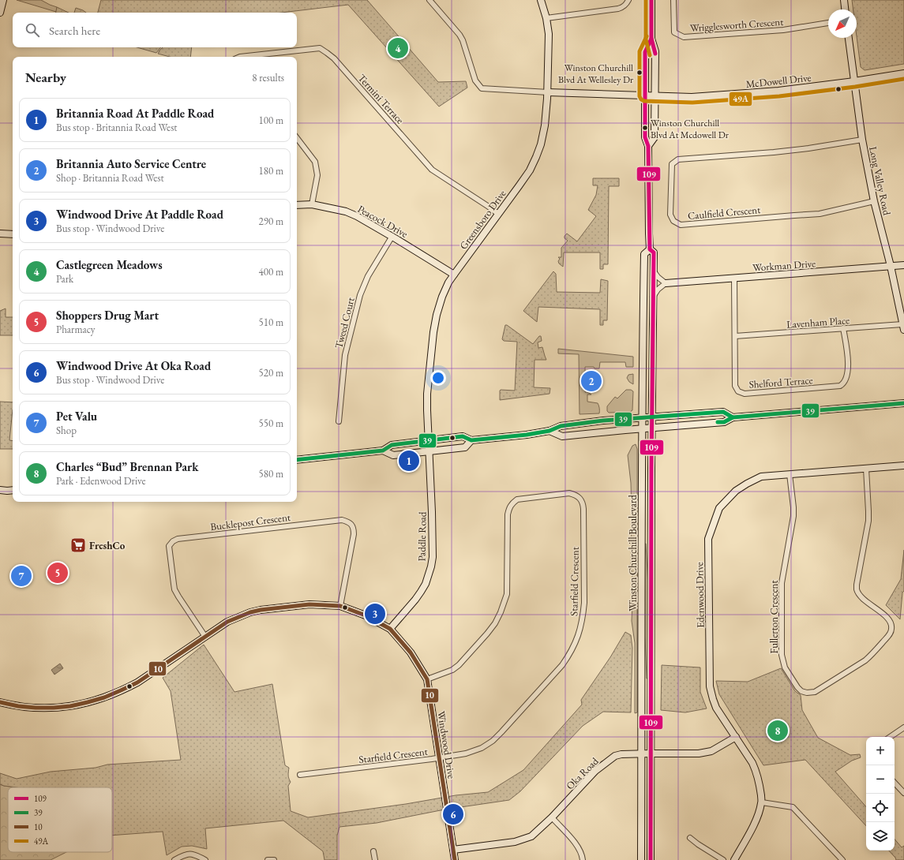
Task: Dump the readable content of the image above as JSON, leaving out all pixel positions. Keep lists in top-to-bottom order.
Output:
{
  "streets": {
    "street": [
      "Wrigglesworth Crescent",
      "McDowell Drive",
      "Termini Terrace",
      "Long Valley Road",
      "Caulfield Crescent",
      "Greensboro Drive",
      "Peacock Drive",
      "Workman Drive",
      "Lavenham Place",
      "Tweed Court",
      "Shelford Terrace",
      "Bucklepost Crescent",
      "Paddle Road",
      "Winston Churchill Boulevard",
      "Starfield Crescent",
      "Edenwood Drive",
      "Fullerton Crescent",
      "Windwood Drive",
      "Oka Road"
    ]
  },
  "crossings": [
    ["McDowell Drive", "Long Valley Road"],
    ["McDowell Drive", "Greensboro Drive"],
    ["McDowell Drive", "Winston Churchill Boulevard"],
    ["Termini Terrace", "Greensboro Drive"],
    ["Long Valley Road", "Caulfield Crescent"],
    ["Long Valley Road", "Workman Drive"],
    ["Long Valley Road", "Lavenham Place"],
    ["Greensboro Drive", "Peacock Drive"],
    ["Greensboro Drive", "Paddle Road"],
    ["Peacock Drive", "Tweed Court"],
    ["Workman Drive", "Shelford Terrace"],
    ["Lavenham Place", "Shelford Terrace"],
    ["Bucklepost Crescent", "Windwood Drive"],
    ["Paddle Road", "Windwood Drive"],
    ["Winston Churchill Boulevard", "Oka Road"],
    ["Starfield Crescent", "Windwood Drive"],
    ["Edenwood Drive", "Fullerton Crescent"],
    ["Edenwood Drive", "Oka Road"],
    ["Windwood Drive", "Oka Road"]
  ],
  "places": {
    "other": ["Winston Churchill Blvd At Wellesley Dr", "Winston Churchill Blvd At Mcdowell Dr"],
    "supermarket": ["FreshCo"]
  },
  "lines": [
    "transit line 109",
    "transit line 49A",
    "transit line 39",
    "transit line 10"
  ],
  "legend": [
    "109",
    "39",
    "10",
    "49A"
  ],
  "north": "bottom left",
  "page": {
    "search": "Search here",
    "pins": [
      "4",
      "2",
      "1",
      "5",
      "7",
      "3",
      "8",
      "6"
    ],
    "heading": ["Nearby", "8 results"],
    "list": [
      {
        "mark": "1",
        "name": "Britannia Road At Paddle Road",
        "note": "Bus stop · Britannia Road West",
        "value": "100 m"
      },
      {
        "mark": "2",
        "name": "Britannia Auto Service Centre",
        "note": "Shop · Britannia Road West",
        "value": "180 m"
      },
      {
        "mark": "3",
        "name": "Windwood Drive At Paddle Road",
        "note": "Bus stop · Windwood Drive",
        "value": "290 m"
      },
      {
        "mark": "4",
        "name": "Castlegreen Meadows",
        "note": "Park",
        "value": "400 m"
      },
      {
        "mark": "5",
        "name": "Shoppers Drug Mart",
        "note": "Pharmacy",
        "value": "510 m"
      },
      {
        "mark": "6",
        "name": "Windwood Drive At Oka Road",
        "note": "Bus stop · Windwood Drive",
        "value": "520 m"
      },
      {
        "mark": "7",
        "name": "Pet Valu",
        "note": "Shop",
        "value": "550 m"
      },
      {
        "mark": "8",
        "name": "Charles “Bud” Brennan Park",
        "note": "Park · Edenwood Drive",
        "value": "580 m"
      }
    ],
    "map_buttons": ["+", "−"]
  }
}
